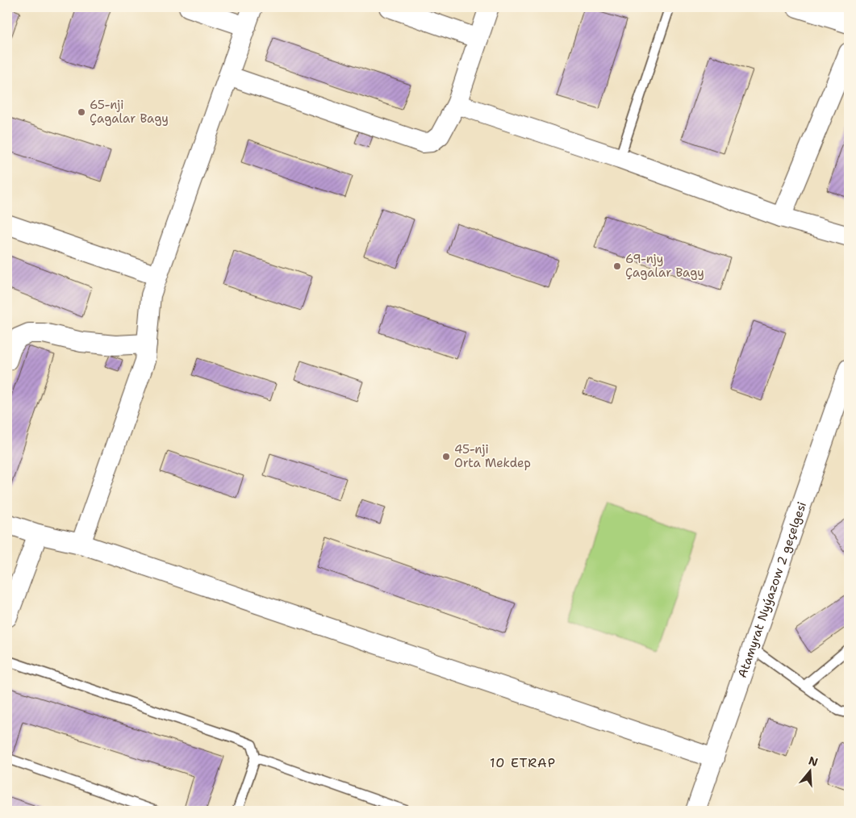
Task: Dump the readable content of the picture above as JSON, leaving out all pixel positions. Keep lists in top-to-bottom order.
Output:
{
  "streets": {
    "street": ["Atamyrat Nyýazow 2 geçelgesi"]
  },
  "districts": ["10 ETRAP"],
  "places": ["65-nji Çagalar Bagy", "69-njy Çagalar Bagy", "45-nji Orta Mekdep"],
  "north": "top"
}
